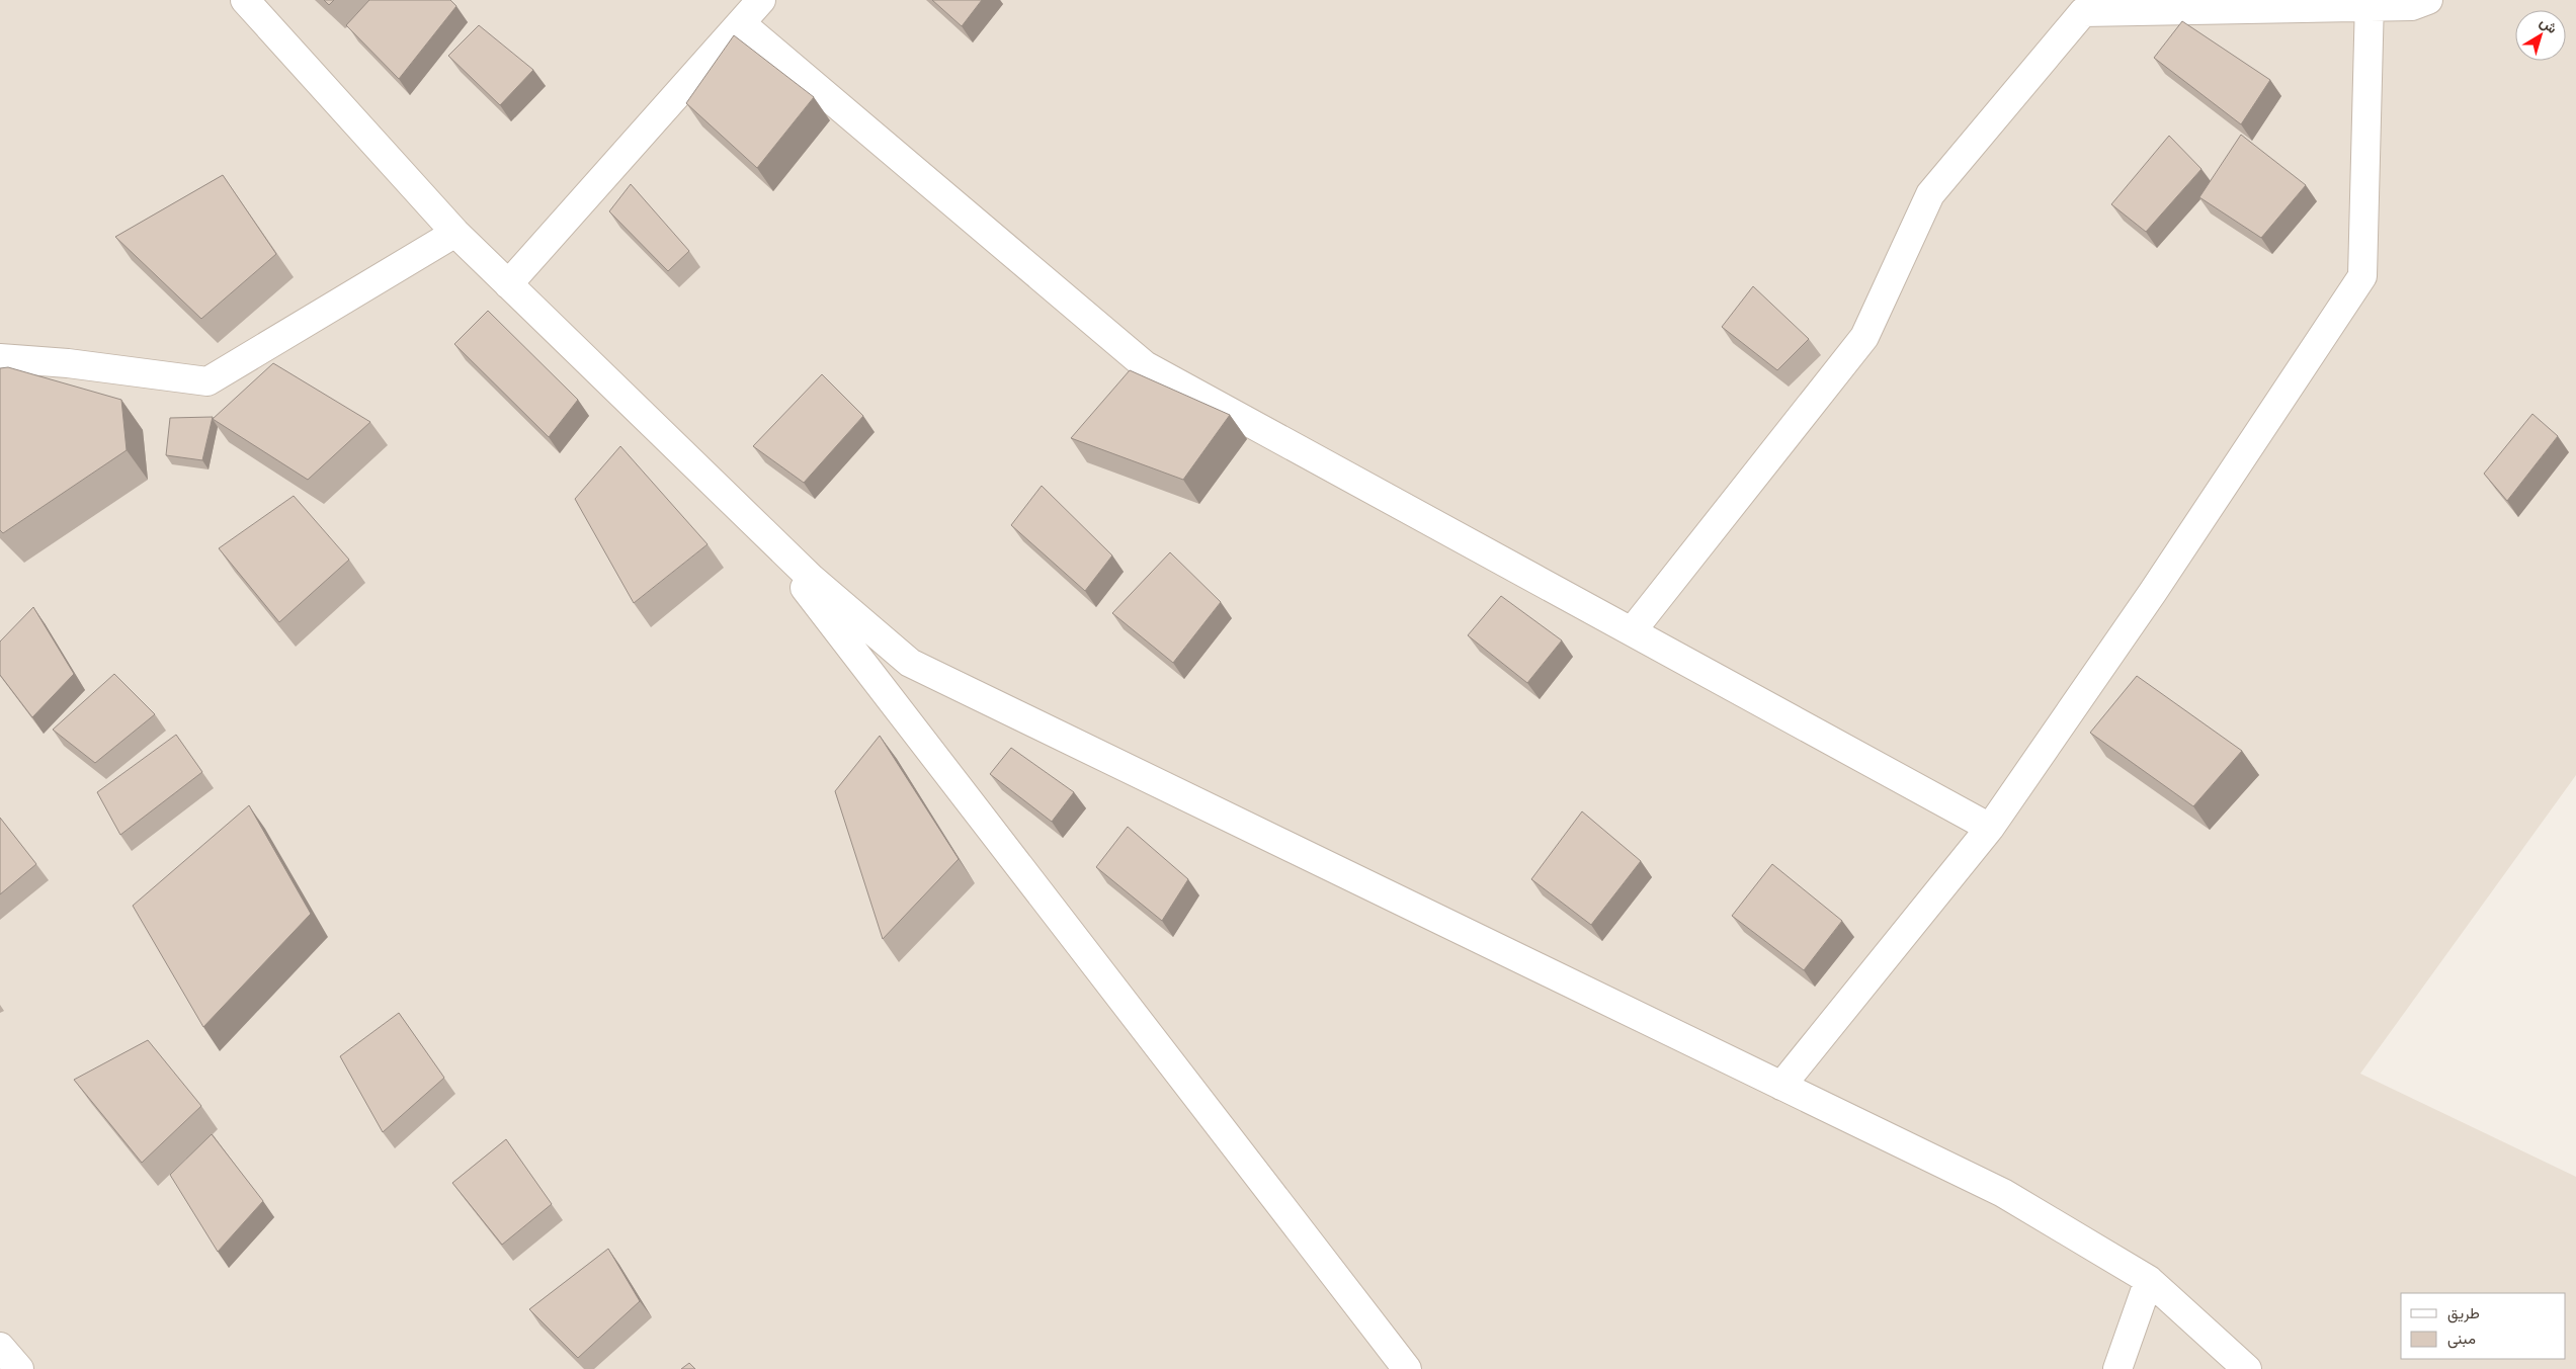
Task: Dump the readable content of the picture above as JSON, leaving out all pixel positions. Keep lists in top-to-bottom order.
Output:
{
  "legend": ["طريق", "مبنى"],
  "north": "top right"
}
